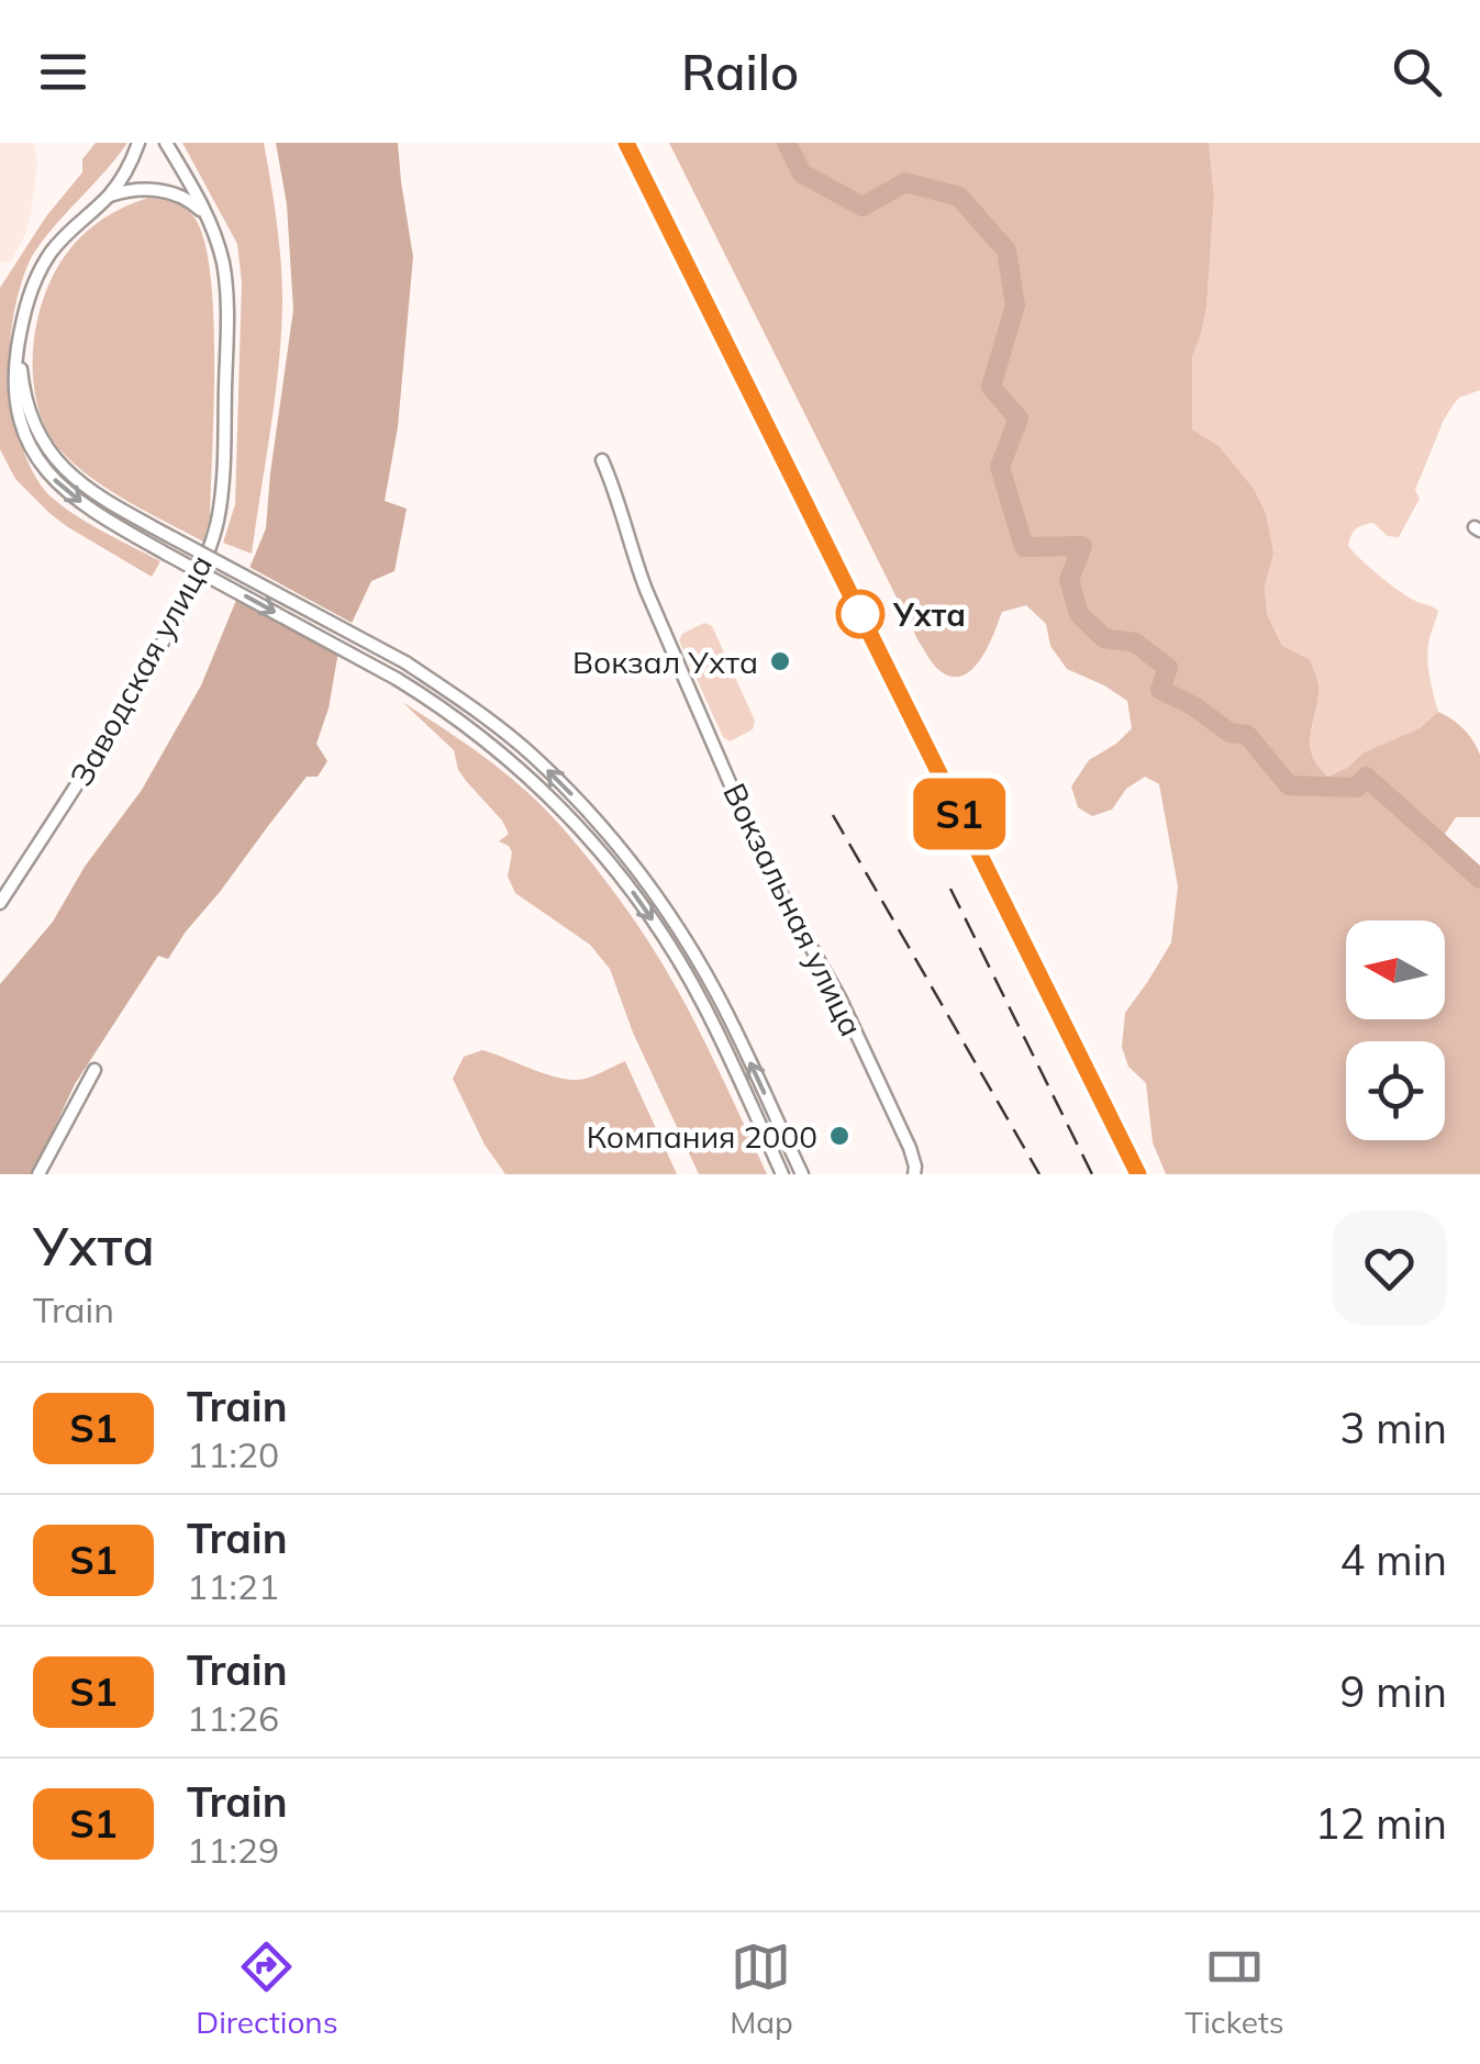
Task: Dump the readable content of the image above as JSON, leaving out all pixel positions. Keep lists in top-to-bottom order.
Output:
{
  "streets": {
    "street": ["Заводская улица", "Вокзальная улица"]
  },
  "places": ["Ухта", "Вокзал Ухта", "Компания 2000"],
  "north": "left",
  "page": {
    "header": "Railo",
    "on_map": "S1",
    "heading": ["Ухта", "Train"],
    "list": [
      {
        "mark": "S1",
        "name": "Train",
        "note": "11:20",
        "value": "3 min"
      },
      {
        "mark": "S1",
        "name": "Train",
        "note": "11:21",
        "value": "4 min"
      },
      {
        "mark": "S1",
        "name": "Train",
        "note": "11:26",
        "value": "9 min"
      },
      {
        "mark": "S1",
        "name": "Train",
        "note": "11:29",
        "value": "12 min"
      }
    ],
    "tabs": ["Directions", "Map", "Tickets"]
  }
}
